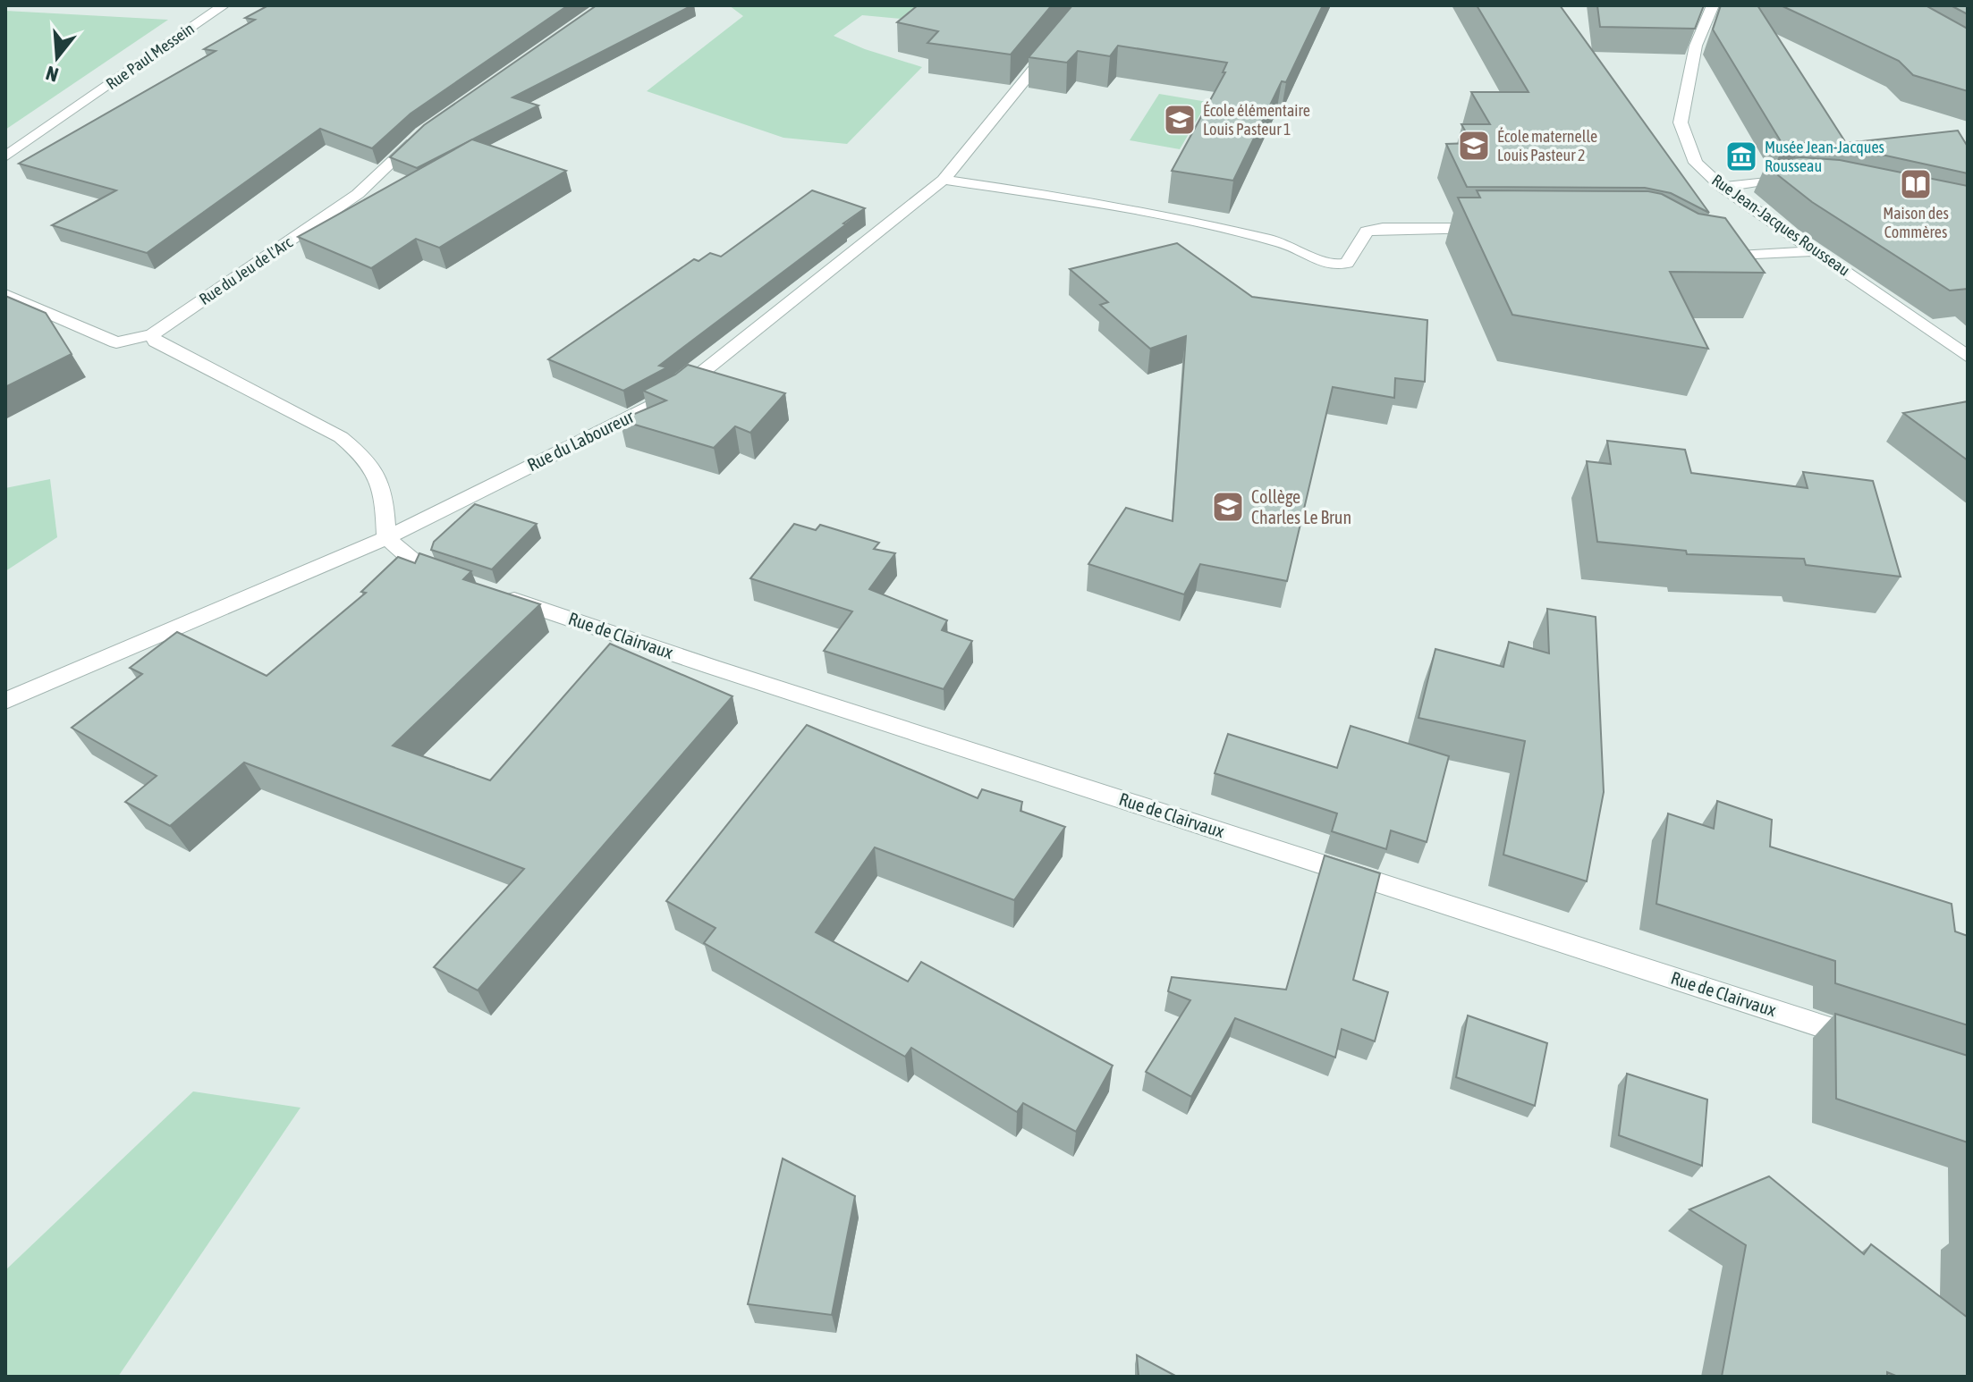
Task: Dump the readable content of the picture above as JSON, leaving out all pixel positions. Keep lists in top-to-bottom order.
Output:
{
  "streets": {
    "street": [
      "Rue Paul Messein",
      "Rue Jean-Jacques Rousseau",
      "Rue du Jeu de l'Arc",
      "Rue du Laboureur",
      "Rue de Clairvaux"
    ]
  },
  "places": {
    "school or university": ["École élémentaire Louis Pasteur 1", "École maternelle Louis Pasteur 2", "Collège Charles Le Brun"],
    "museum": ["Musée Jean-Jacques Rousseau"],
    "library": ["Maison des Commères"]
  },
  "north": "bottom"
}
